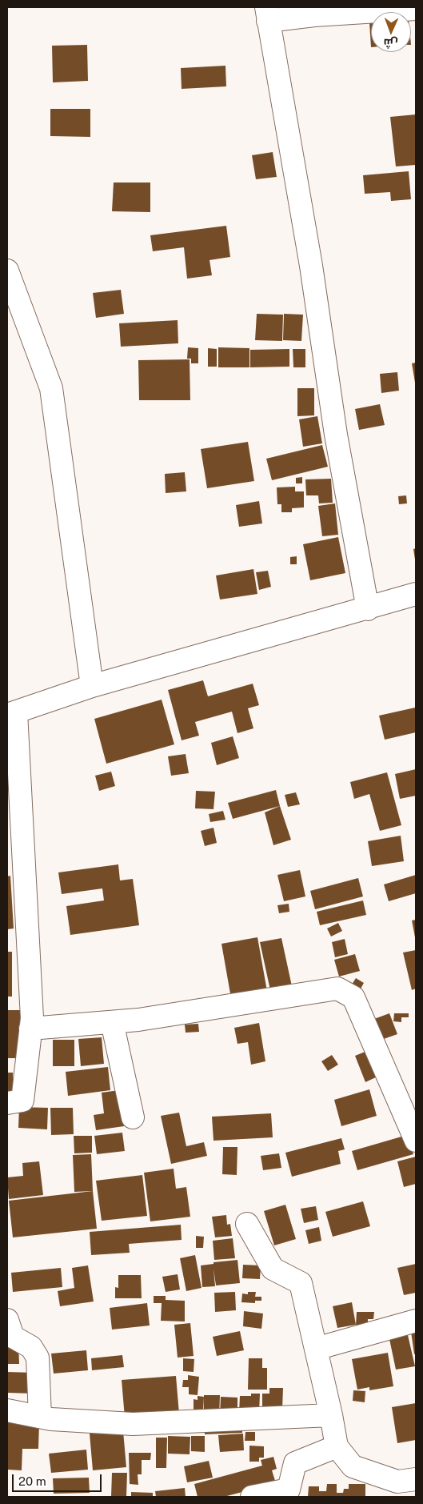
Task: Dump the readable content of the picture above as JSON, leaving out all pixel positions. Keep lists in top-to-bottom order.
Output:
{
  "scale_bar": "20 m",
  "north": "bottom"
}
